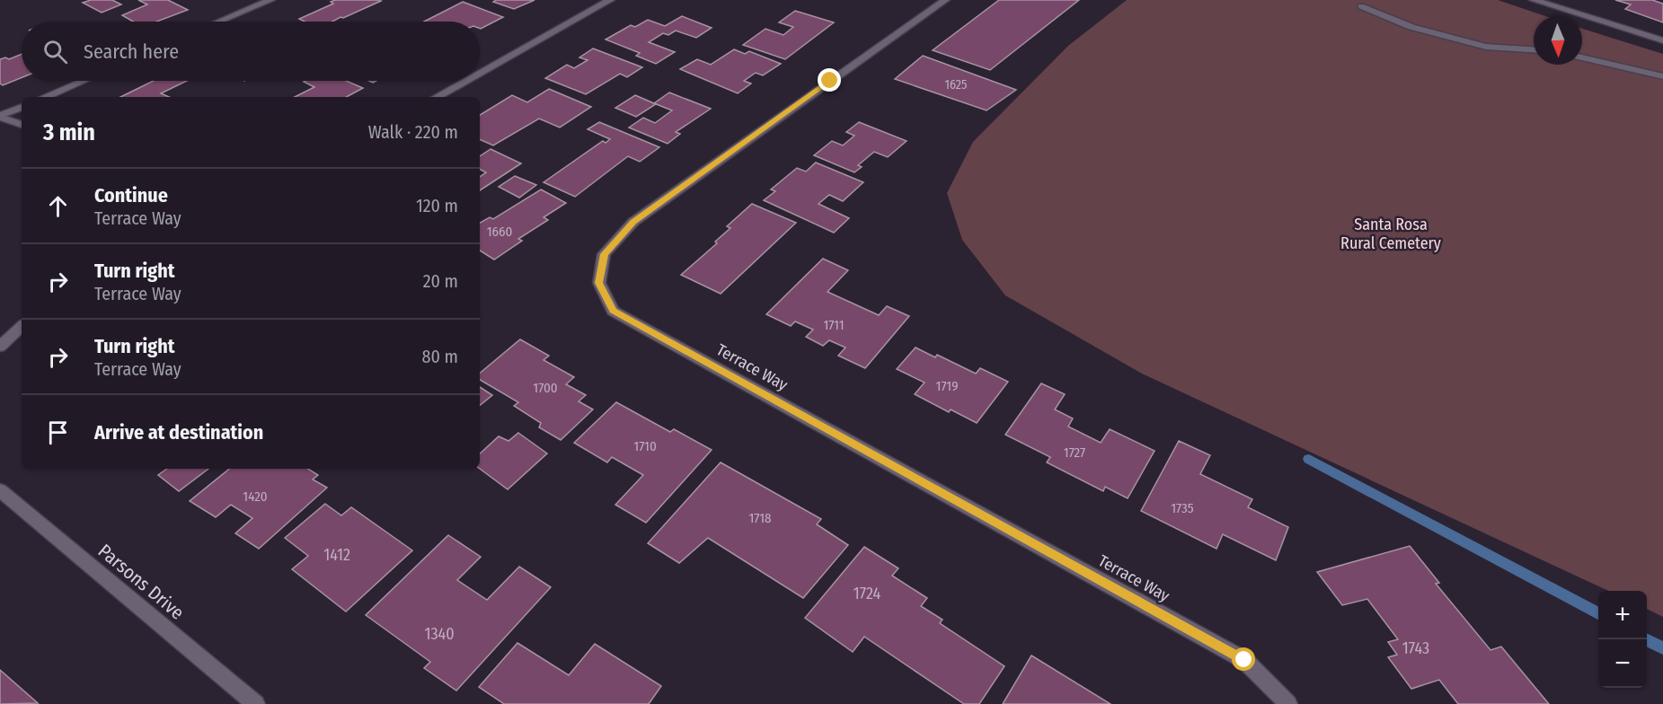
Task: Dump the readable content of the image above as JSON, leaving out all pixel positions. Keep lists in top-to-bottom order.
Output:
{
  "streets": {
    "street": ["Terrace Way", "Parsons Drive"]
  },
  "parks": ["Santa Rosa Rural Cemetery"],
  "house_numbers": [
    "1625",
    "1660",
    "1711",
    "1719",
    "1700",
    "1710",
    "1727",
    "1420",
    "1735",
    "1718",
    "1412",
    "1724",
    "1340",
    "1743"
  ],
  "north": "bottom",
  "page": {
    "search": "Search here",
    "heading": ["3 min", "Walk · 220 m"],
    "list": [
      ["Continue", "Terrace Way", "120 m"],
      ["Turn right", "Terrace Way", "20 m"],
      ["Turn right", "Terrace Way", "80 m"],
      "Arrive at destination"
    ],
    "map_buttons": ["+", "−"]
  }
}
